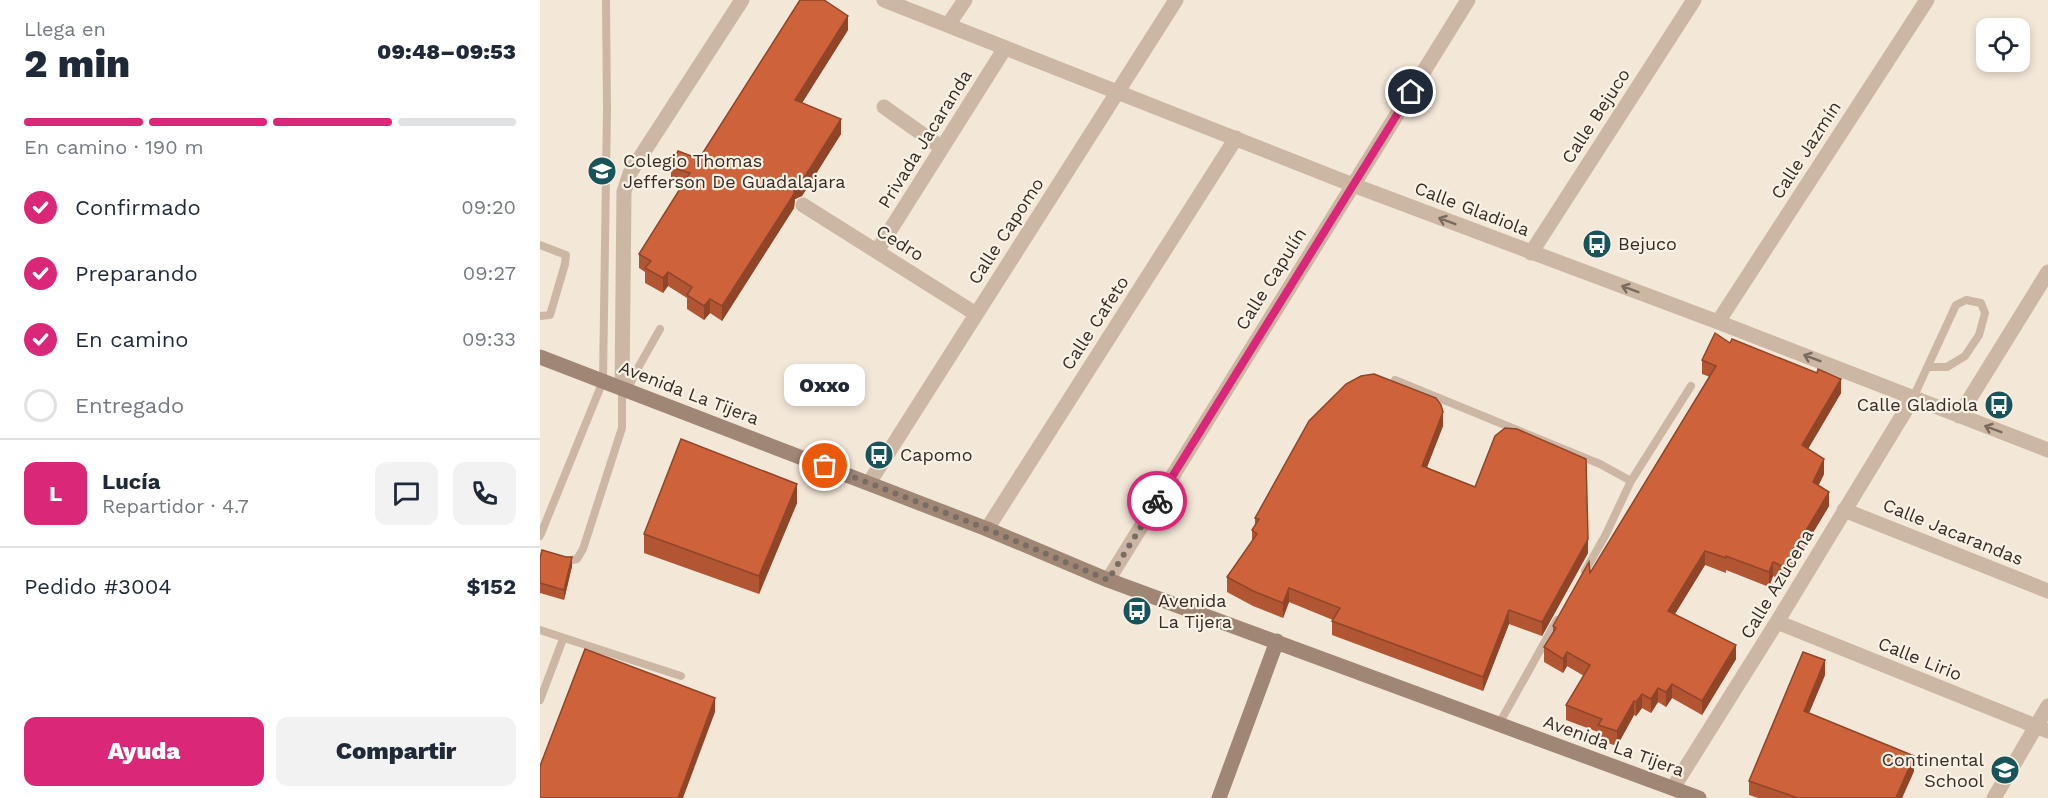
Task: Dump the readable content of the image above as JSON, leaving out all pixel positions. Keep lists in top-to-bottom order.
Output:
{
  "streets": {
    "main road": ["Avenida La Tijera"],
    "street": [
      "Calle Bejuco",
      "Privada Jacaranda",
      "Calle Jazmín",
      "Calle Gladiola",
      "Calle Capomo",
      "Cedro",
      "Calle Capulín",
      "Calle Cafeto",
      "Calle Jacarandas",
      "Calle Azucena",
      "Calle Lirio"
    ]
  },
  "crossings": [
    ["Calle Bejuco", "Calle Gladiola"],
    ["Privada Jacaranda", "Calle Gladiola"],
    ["Privada Jacaranda", "Cedro"],
    ["Calle Jazmín", "Calle Gladiola"],
    ["Calle Gladiola", "Calle Capomo"],
    ["Calle Gladiola", "Calle Capulín"],
    ["Calle Gladiola", "Calle Cafeto"],
    ["Calle Gladiola", "Calle Azucena"],
    ["Calle Capomo", "Cedro"],
    ["Calle Capomo", "Avenida La Tijera"],
    ["Calle Capulín", "Avenida La Tijera"],
    ["Calle Cafeto", "Avenida La Tijera"],
    ["Avenida La Tijera", "Calle Azucena"],
    ["Calle Jacarandas", "Calle Azucena"],
    ["Calle Azucena", "Calle Lirio"]
  ],
  "one_way": ["Calle Gladiola"],
  "places": {
    "school or university": ["Colegio Thomas Jefferson De Guadalajara", "Continental School"],
    "bus stop": [
      "Bejuco",
      "Calle Gladiola",
      "Capomo",
      "Avenida La Tijera"
    ],
    "other": ["Oxxo"]
  },
  "page": {
    "heading": ["2 min", "Llega en", "09:48–09:53"],
    "panel": [
      "Lucía",
      "Repartidor · 4.7",
      "Pedido #3004",
      "$152"
    ],
    "bar": "En camino · 190 m",
    "list": [
      ["Confirmado", "09:20"],
      ["Preparando", "09:27"],
      ["En camino", "09:33"],
      "Entregado"
    ],
    "bubble": "Oxxo",
    "round": "L",
    "buttons": ["Ayuda", "Compartir"]
  }
}
